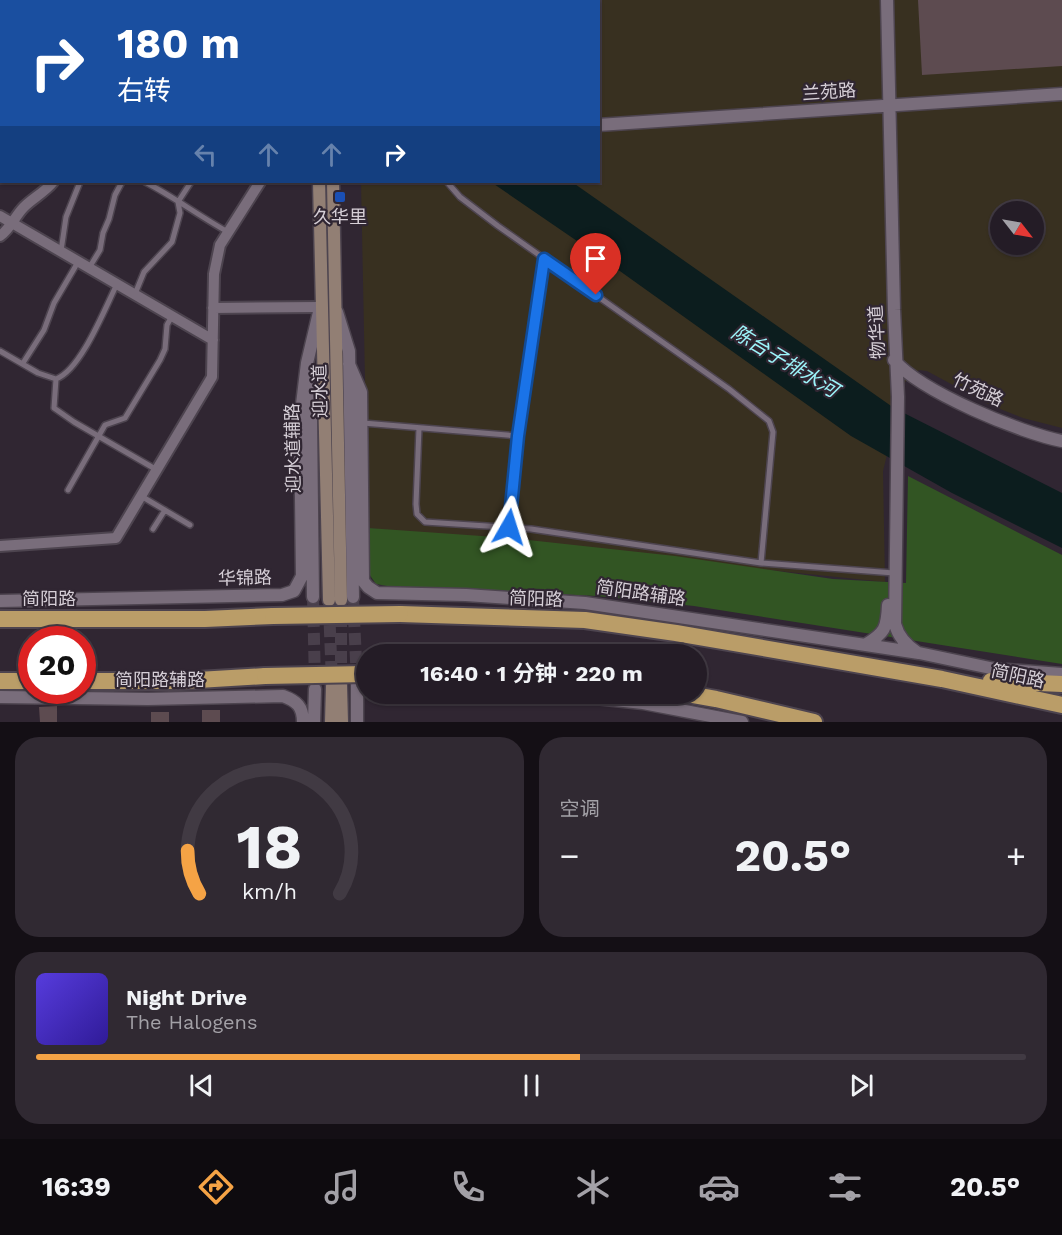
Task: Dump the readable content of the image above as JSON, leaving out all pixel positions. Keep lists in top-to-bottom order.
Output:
{
  "streets": {
    "highway": ["简阳路"],
    "main road": ["迎水道"],
    "street": [
      "兰苑路",
      "物华道",
      "竹苑路",
      "迎水道辅路",
      "华锦路",
      "简阳路辅路"
    ]
  },
  "crossings": [
    ["兰苑路", "物华道"],
    ["物华道", "竹苑路"],
    ["物华道", "简阳路辅路"],
    ["迎水道", "迎水道辅路"],
    ["迎水道辅路", "华锦路"]
  ],
  "water": ["陈台子排水河"],
  "places": {
    "transit": ["久华里"]
  },
  "north": "bottom right",
  "page": {
    "turn": ["180 m", "右转"],
    "limit": "20",
    "trip": "16:40 · 1 分钟 · 220 m",
    "tile": "空调",
    "heat": ["−", "20.5°", "+"],
    "song": ["Night Drive", "The Halogens"],
    "tabs": ["16:39", "20.5°"],
    "gauge": ["18", "km/h"]
  }
}
